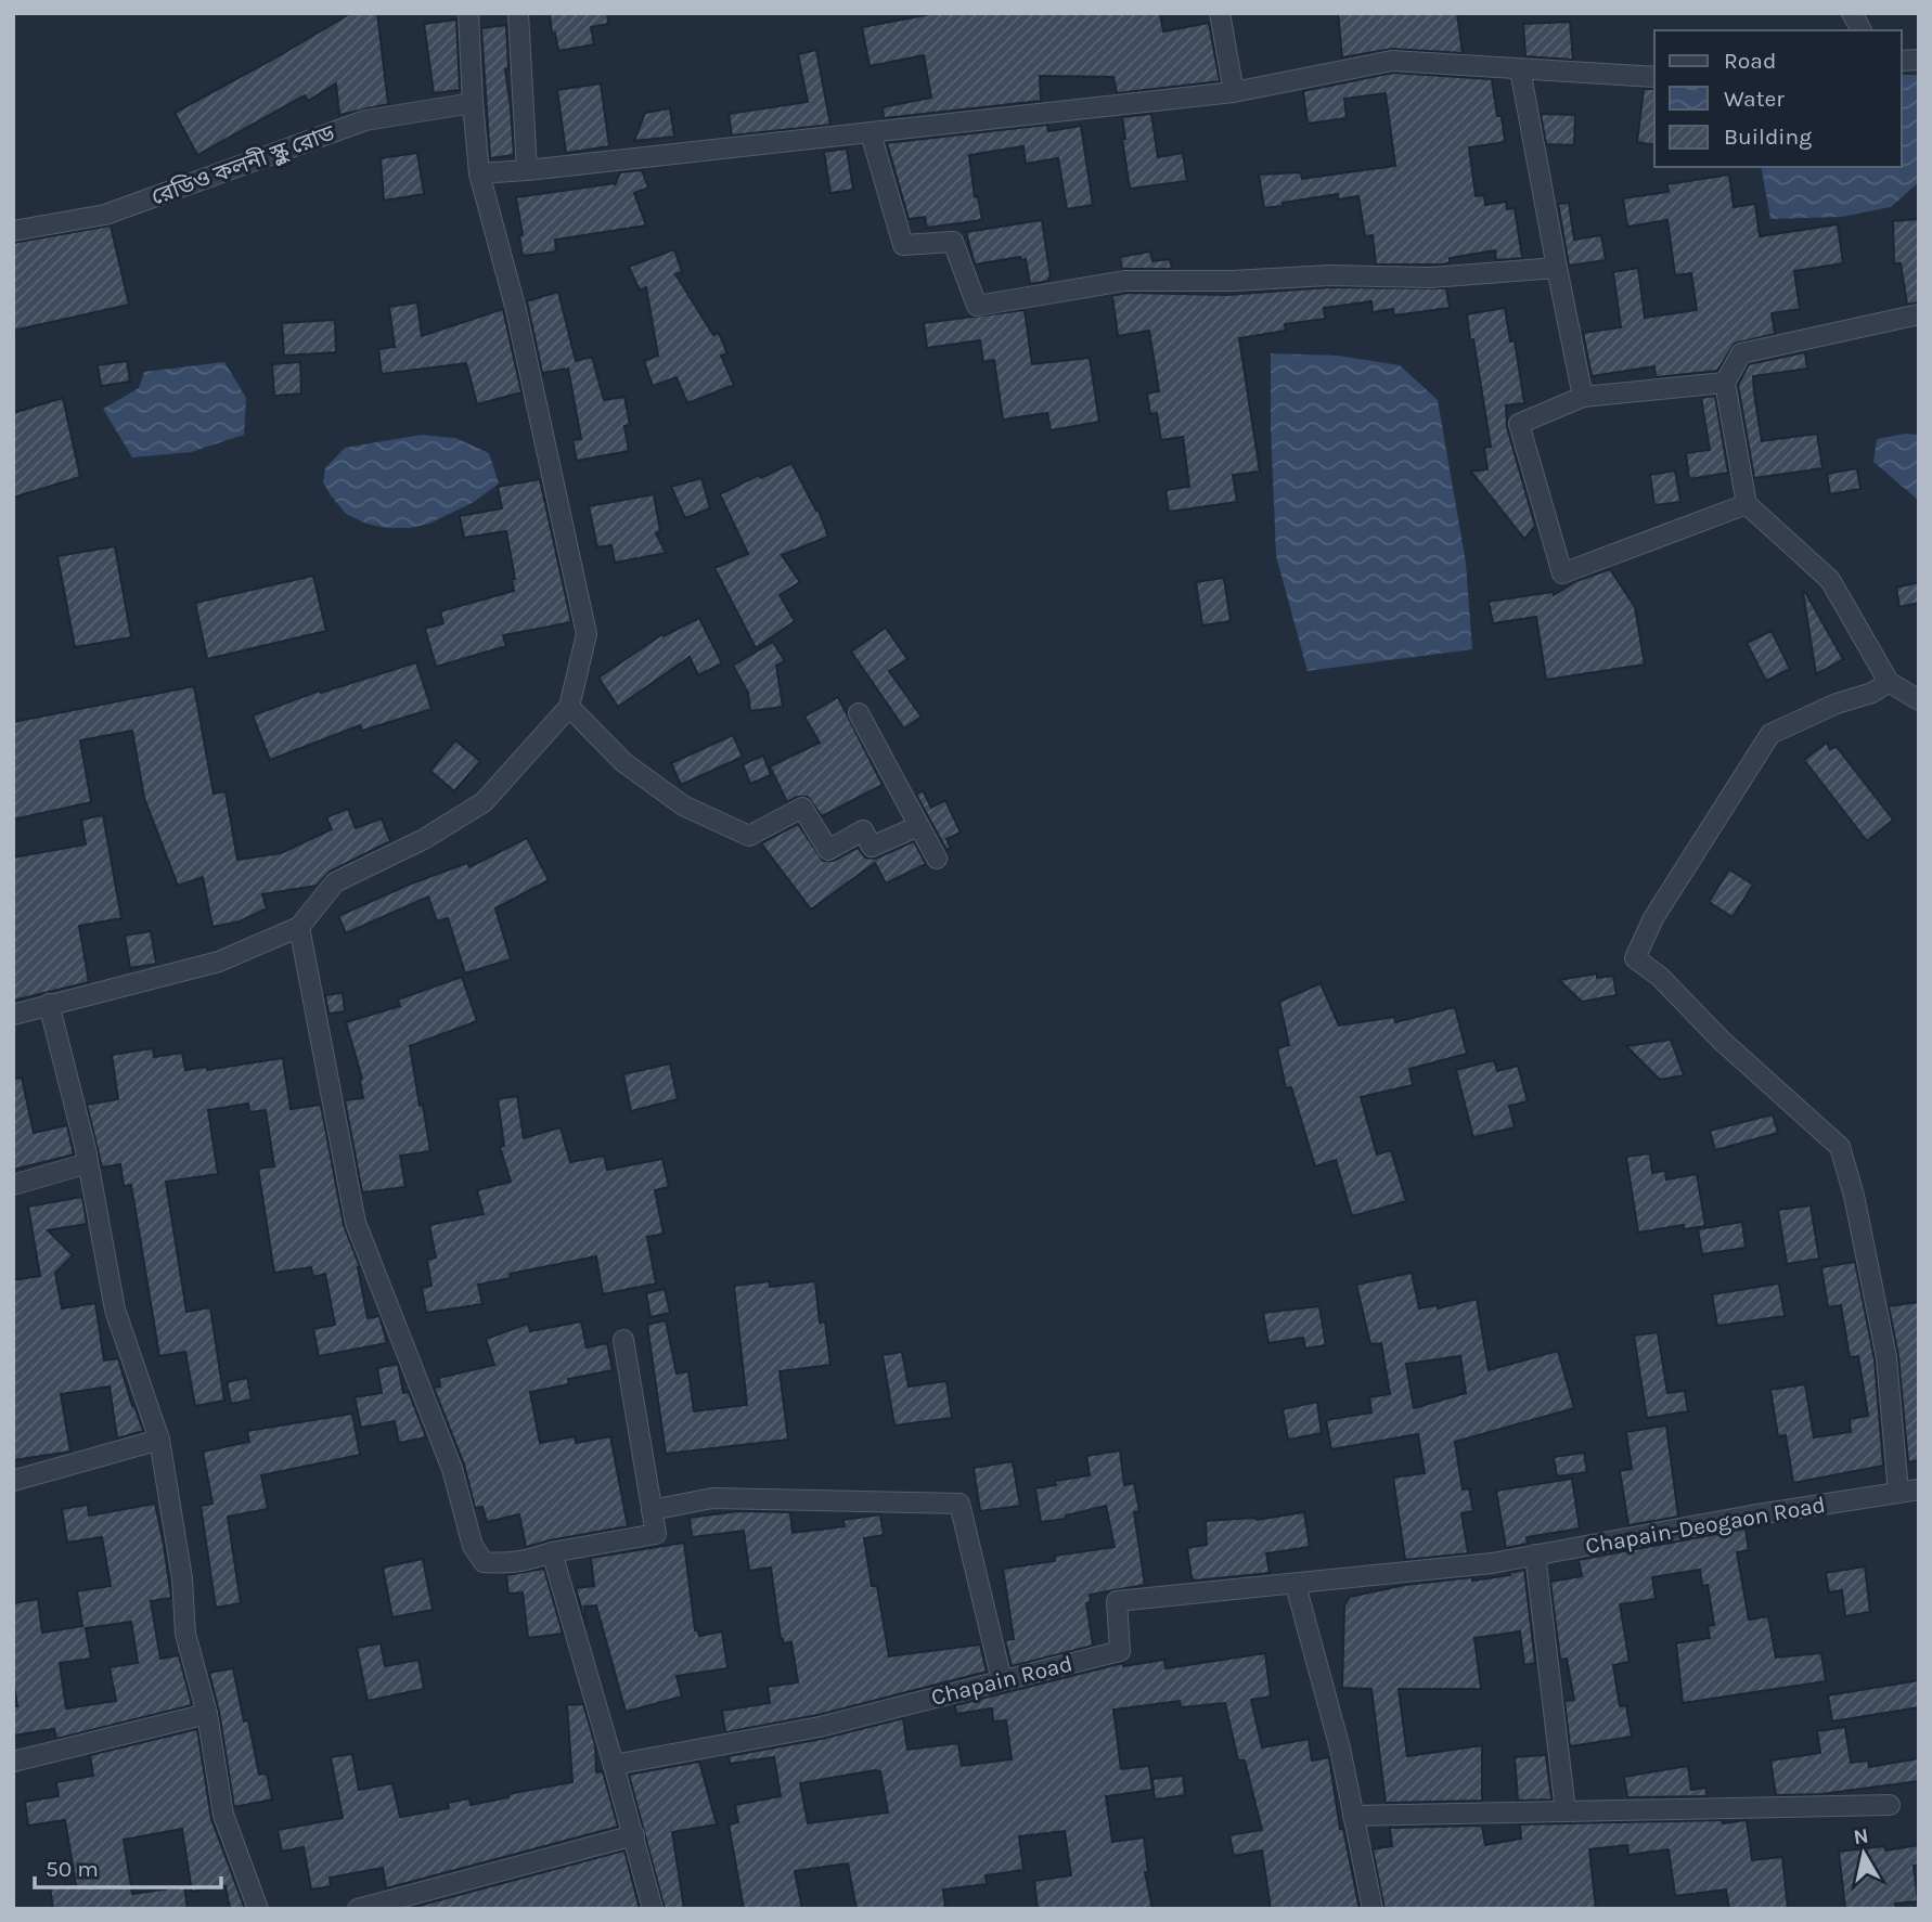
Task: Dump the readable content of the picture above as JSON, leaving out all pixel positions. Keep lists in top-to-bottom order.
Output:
{
  "streets": {
    "street": ["রেডিও কলনী স্কুল রোড", "Chapain-Deogaon Road", "Chapain Road"]
  },
  "crossings": [
    ["Chapain-Deogaon Road", "Chapain Road"]
  ],
  "legend": ["Road", "Water", "Building"],
  "scale_bar": "50 m",
  "north": "top"
}
